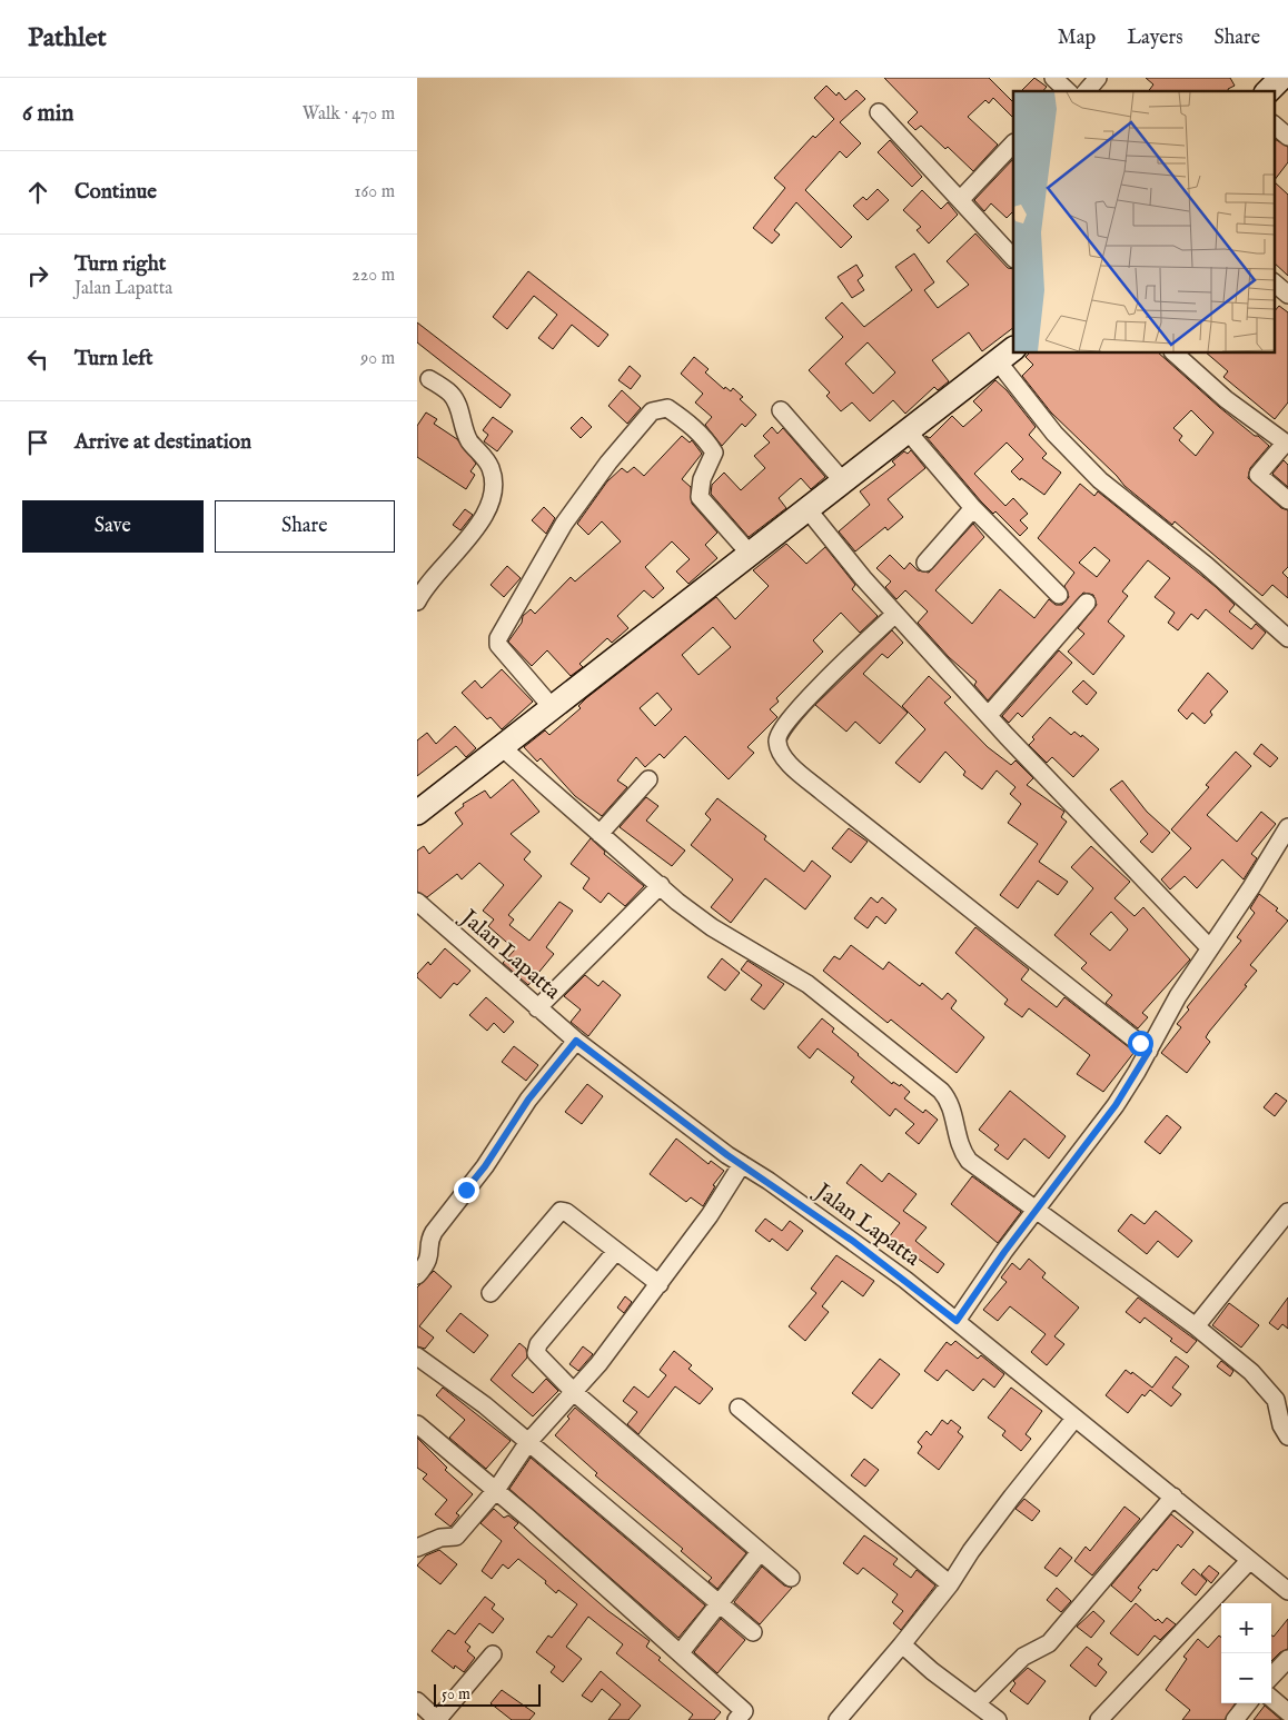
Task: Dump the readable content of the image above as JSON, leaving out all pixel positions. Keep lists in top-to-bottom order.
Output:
{
  "streets": {
    "street": ["Jalan Lapatta"]
  },
  "scale_bar": "50 m",
  "page": {
    "header": "Pathlet",
    "nav": ["Map", "Layers", "Share"],
    "heading": ["6 min", "Walk · 470 m"],
    "list": [
      ["Continue", "160 m"],
      ["Turn right", "Jalan Lapatta", "220 m"],
      ["Turn left", "90 m"],
      "Arrive at destination"
    ],
    "buttons": ["Save", "Share"],
    "map_buttons": ["+", "−"],
    "scale": "50 m"
  }
}
